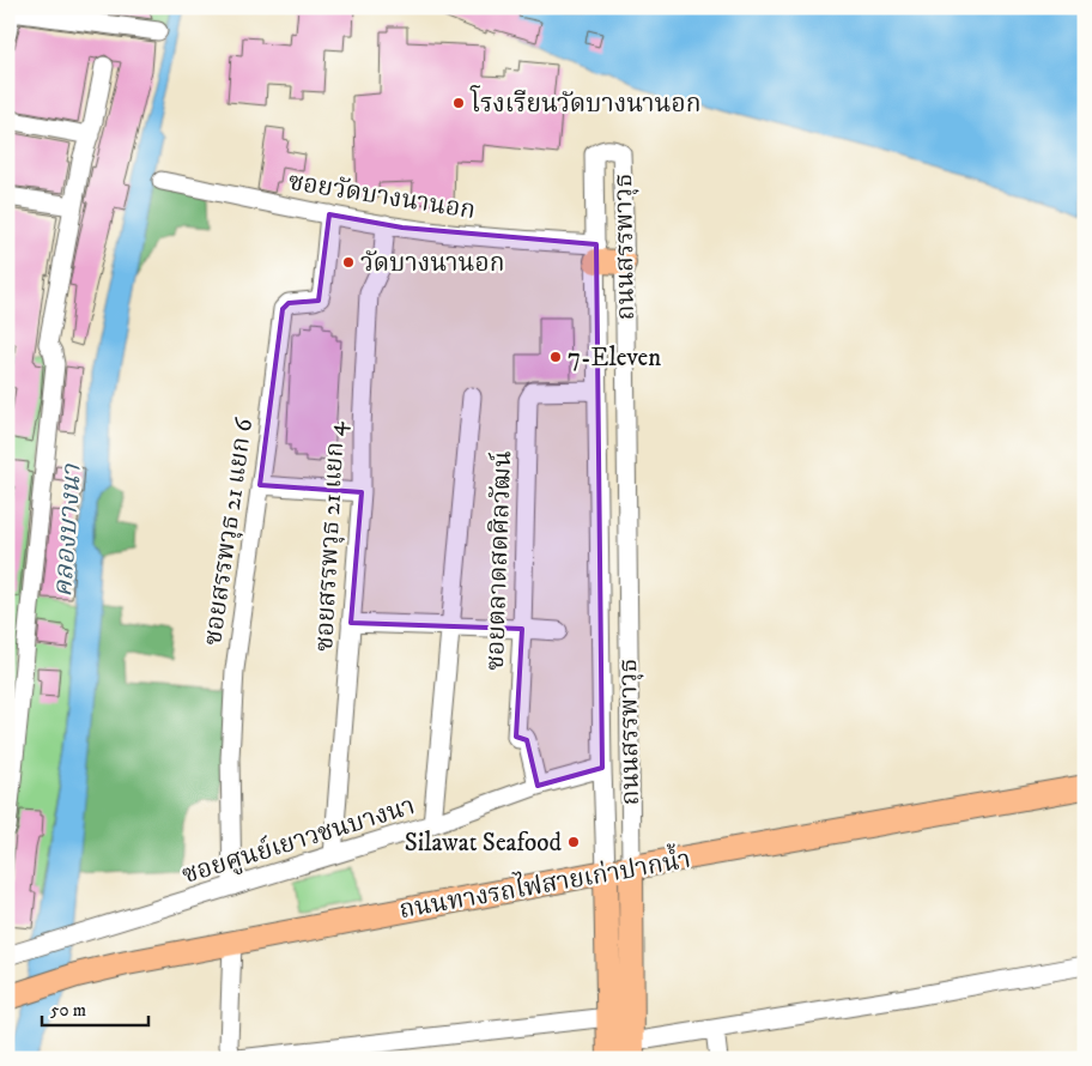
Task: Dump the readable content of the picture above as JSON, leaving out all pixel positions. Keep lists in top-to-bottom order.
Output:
{
  "streets": {
    "main road": ["ถนนสรรพาวุธ", "ถนนทางรถไฟสายเก่าปากน้ำ"],
    "street": [
      "ซอยวัดบางนานอก",
      "ซอยสรรพวุธ 21 แยก 6",
      "ซอยสรรพวุธ 21 แยก 4",
      "ซอยตลาดสดศิลวัฒน์",
      "ซอยศูนย์เยาวชนบางนา"
    ]
  },
  "crossings": [
    ["ซอยวัดบางนานอก", "ถนนสรรพาวุธ"],
    ["ซอยวัดบางนานอก", "ซอยสรรพวุธ 21 แยก 6"],
    ["ซอยวัดบางนานอก", "ซอยสรรพวุธ 21 แยก 4"],
    ["ถนนสรรพาวุธ", "ซอยตลาดสดศิลวัฒน์"],
    ["ถนนสรรพาวุธ", "ซอยศูนย์เยาวชนบางนา"],
    ["ถนนสรรพาวุธ", "ถนนทางรถไฟสายเก่าปากน้ำ"],
    ["ซอยสรรพวุธ 21 แยก 6", "ซอยศูนย์เยาวชนบางนา"],
    ["ซอยสรรพวุธ 21 แยก 4", "ซอยศูนย์เยาวชนบางนา"],
    ["ซอยตลาดสดศิลวัฒน์", "ซอยศูนย์เยาวชนบางนา"]
  ],
  "water": ["คลองบางนา"],
  "places": [
    "โรงเรียนวัดบางนานอก",
    "วัดบางนานอก",
    "7-Eleven",
    "Silawat Seafood"
  ],
  "scale_bar": "50 m"
}
